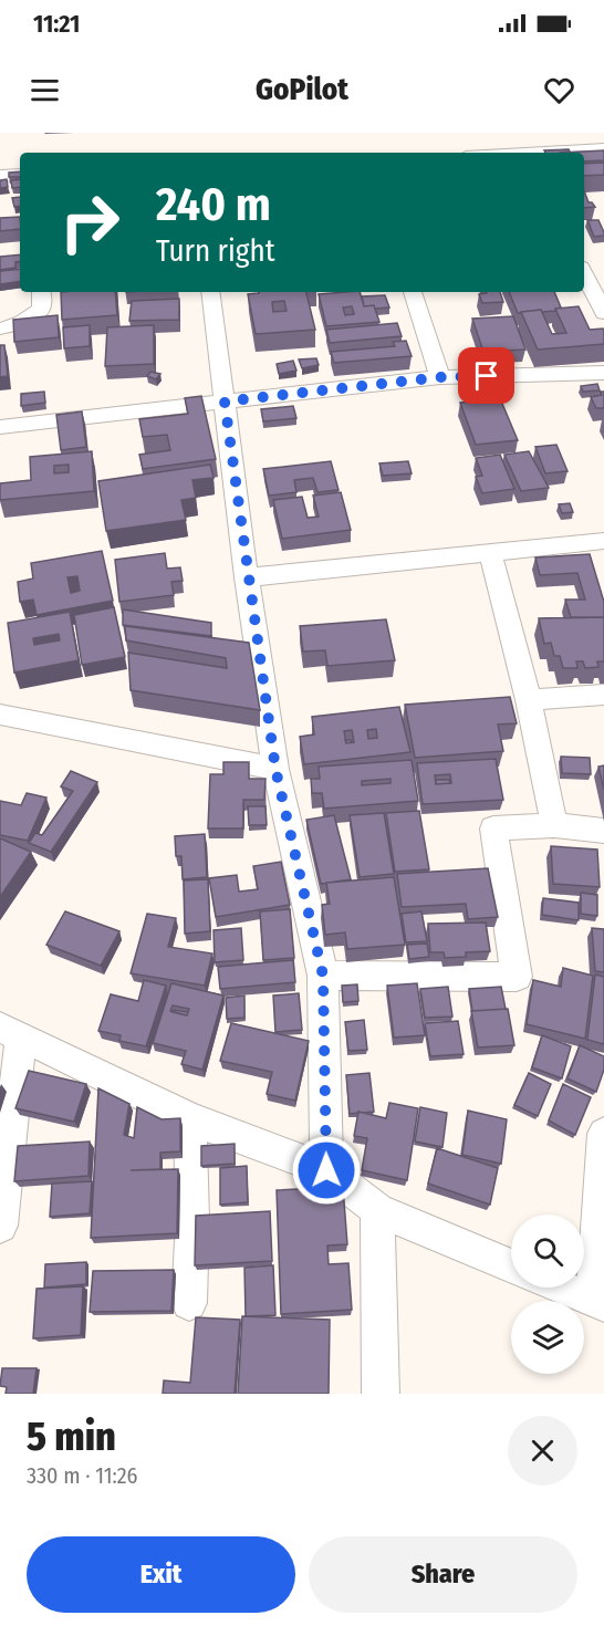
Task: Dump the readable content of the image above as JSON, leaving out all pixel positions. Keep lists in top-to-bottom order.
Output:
{
  "page": {
    "status": "11:21",
    "header": "GoPilot",
    "turn": ["240 m", "Turn right"],
    "heading": ["5 min", "330 m · 11:26"],
    "buttons": ["Exit", "Share"]
  }
}
